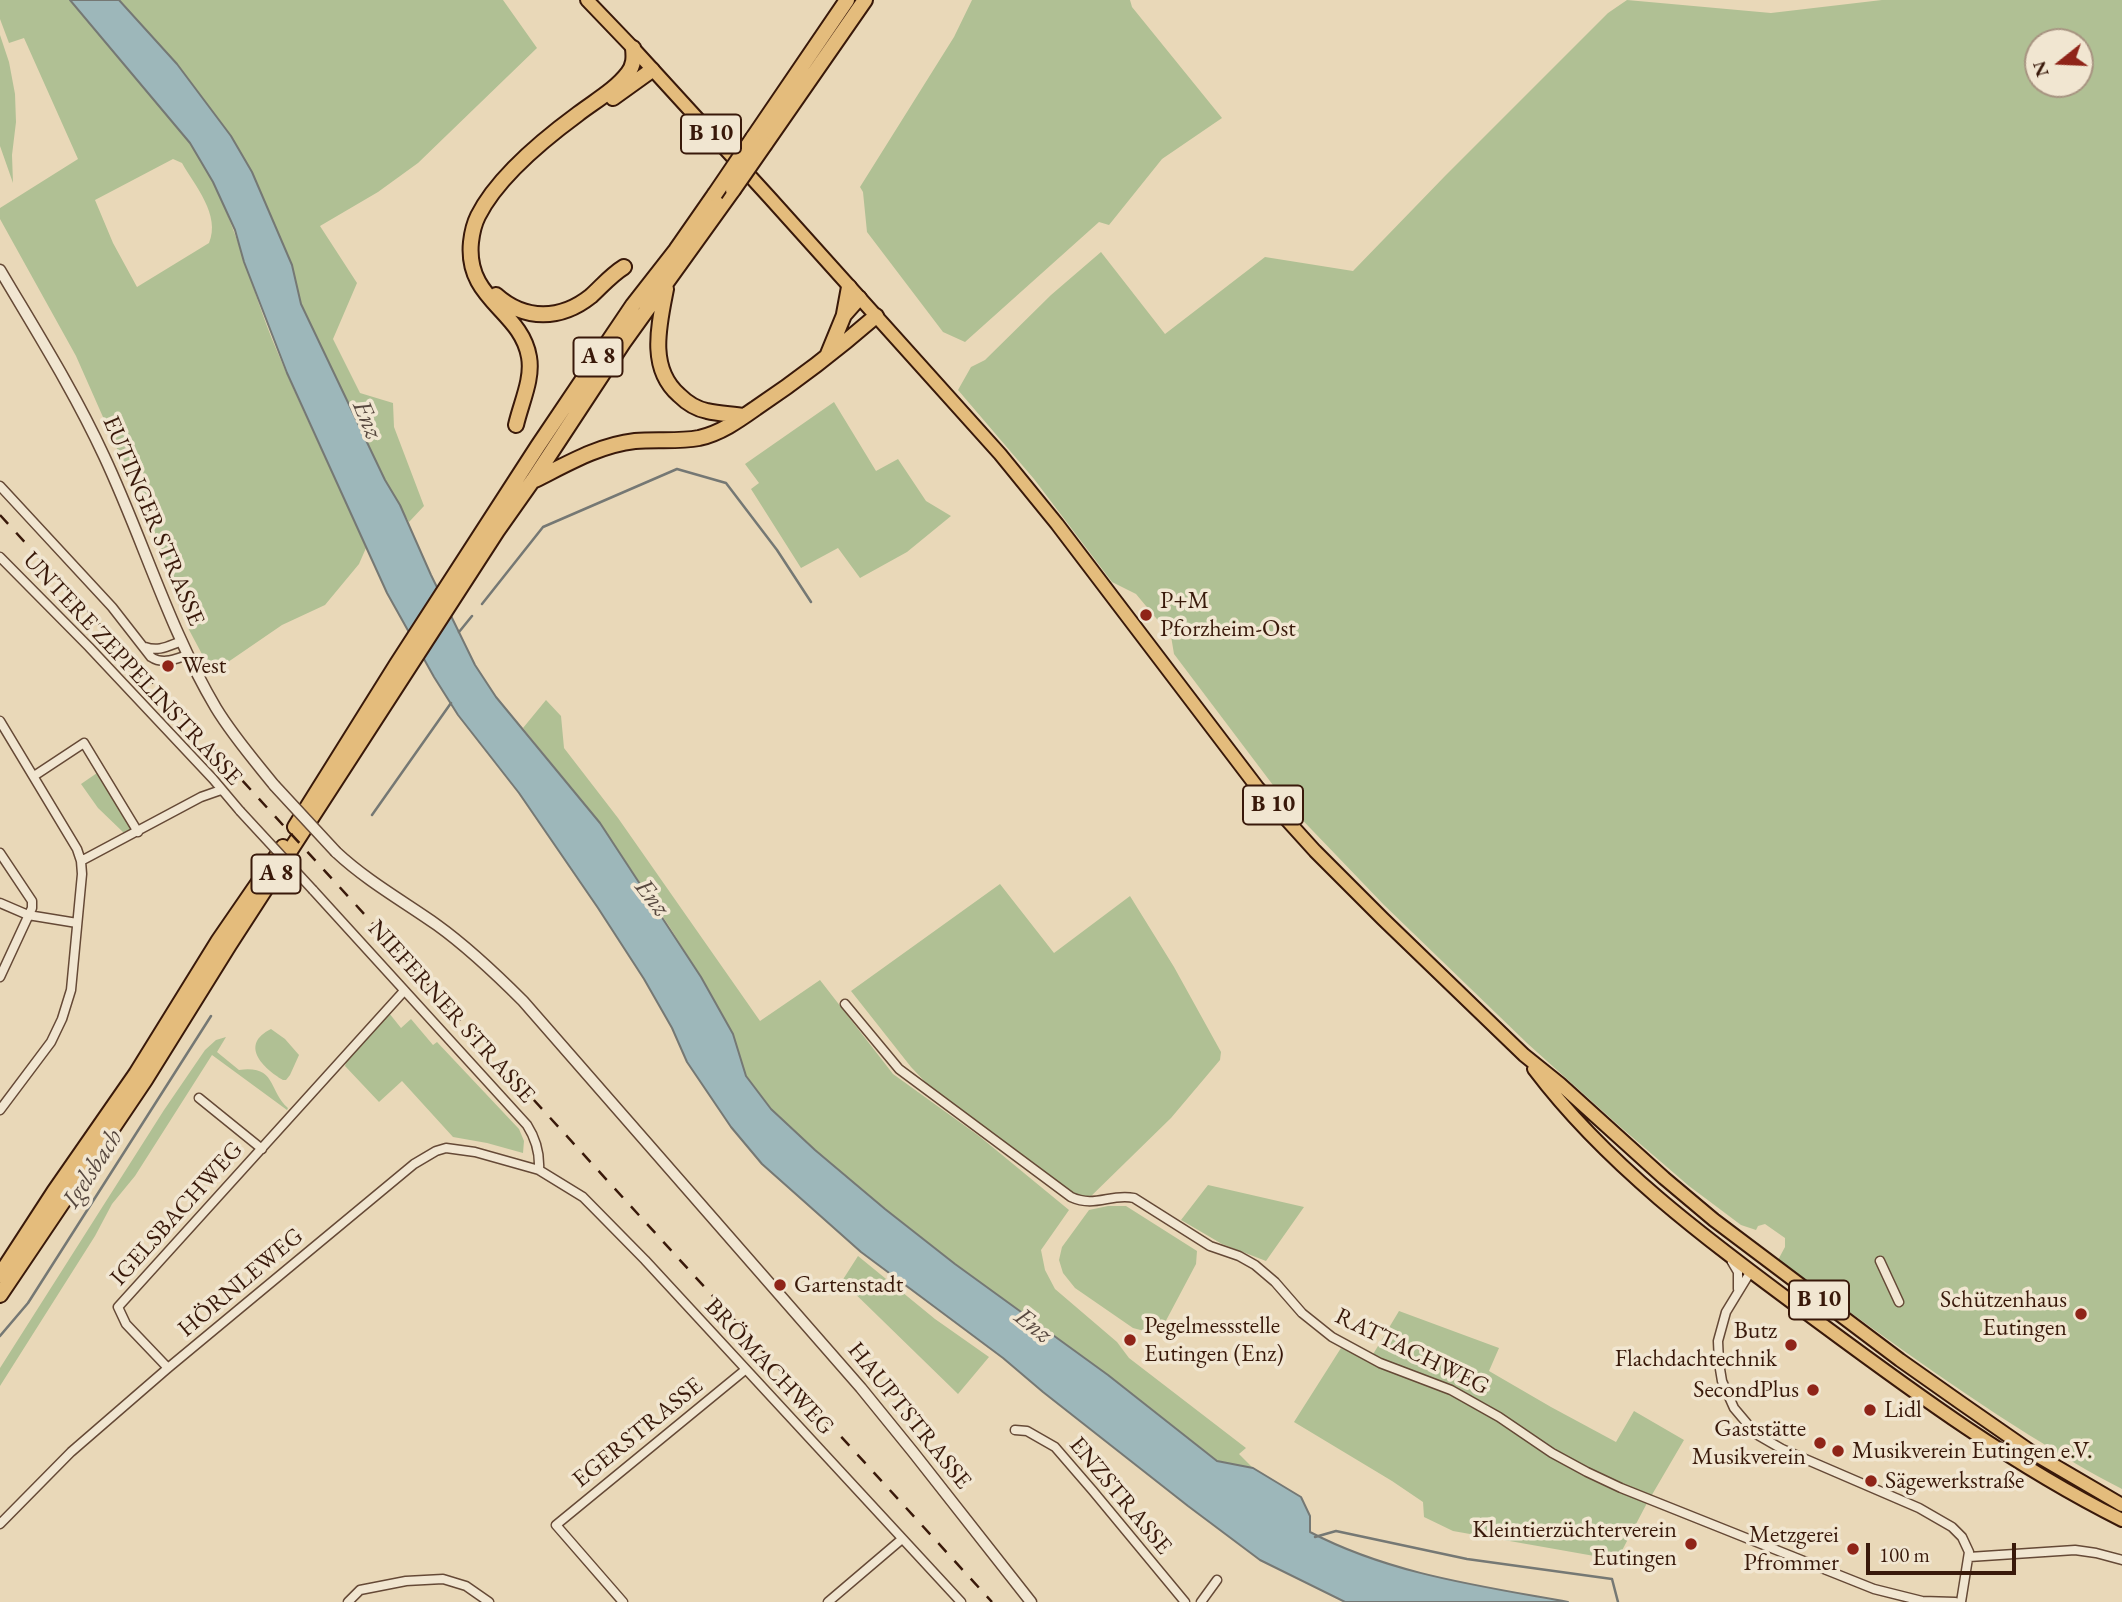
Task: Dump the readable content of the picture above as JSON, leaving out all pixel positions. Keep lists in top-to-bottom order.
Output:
{
  "streets": {
    "highway": ["A 8"],
    "main road": ["B 10"],
    "street": [
      "EUTINGER STRASSE",
      "UNTERE ZEPPELINSTRASSE",
      "NIEFERNER STRASSE",
      "IGELSBACHWEG",
      "HÖRNLEWEG",
      "RATTACHWEG",
      "BRÖMACHWEG",
      "HAUPTSTRASSE",
      "EGERSTRASSE",
      "ENZSTRASSE"
    ]
  },
  "crossings": [
    ["EUTINGER STRASSE", "HAUPTSTRASSE"],
    ["UNTERE ZEPPELINSTRASSE", "NIEFERNER STRASSE"],
    ["NIEFERNER STRASSE", "IGELSBACHWEG"],
    ["NIEFERNER STRASSE", "HÖRNLEWEG"],
    ["NIEFERNER STRASSE", "BRÖMACHWEG"],
    ["IGELSBACHWEG", "HÖRNLEWEG"],
    ["HÖRNLEWEG", "BRÖMACHWEG"],
    ["BRÖMACHWEG", "EGERSTRASSE"]
  ],
  "water": ["Enz", "Igelsbach"],
  "places": [
    "P+M Pforzheim-Ost",
    "West",
    "Gartenstadt",
    "Schützenhaus Eutingen",
    "Pegelmessstelle Eutingen (Enz)",
    "Butz Flachdachtechnik",
    "SecondPlus",
    "Lidl",
    "Gaststätte Musikverein",
    "Musikverein Eutingen e.V.",
    "Sägewerkstraße",
    "Kleintierzüchterverein Eutingen",
    "Metzgerei Pfrommer"
  ],
  "scale_bar": "100 m",
  "north": "left"
}
